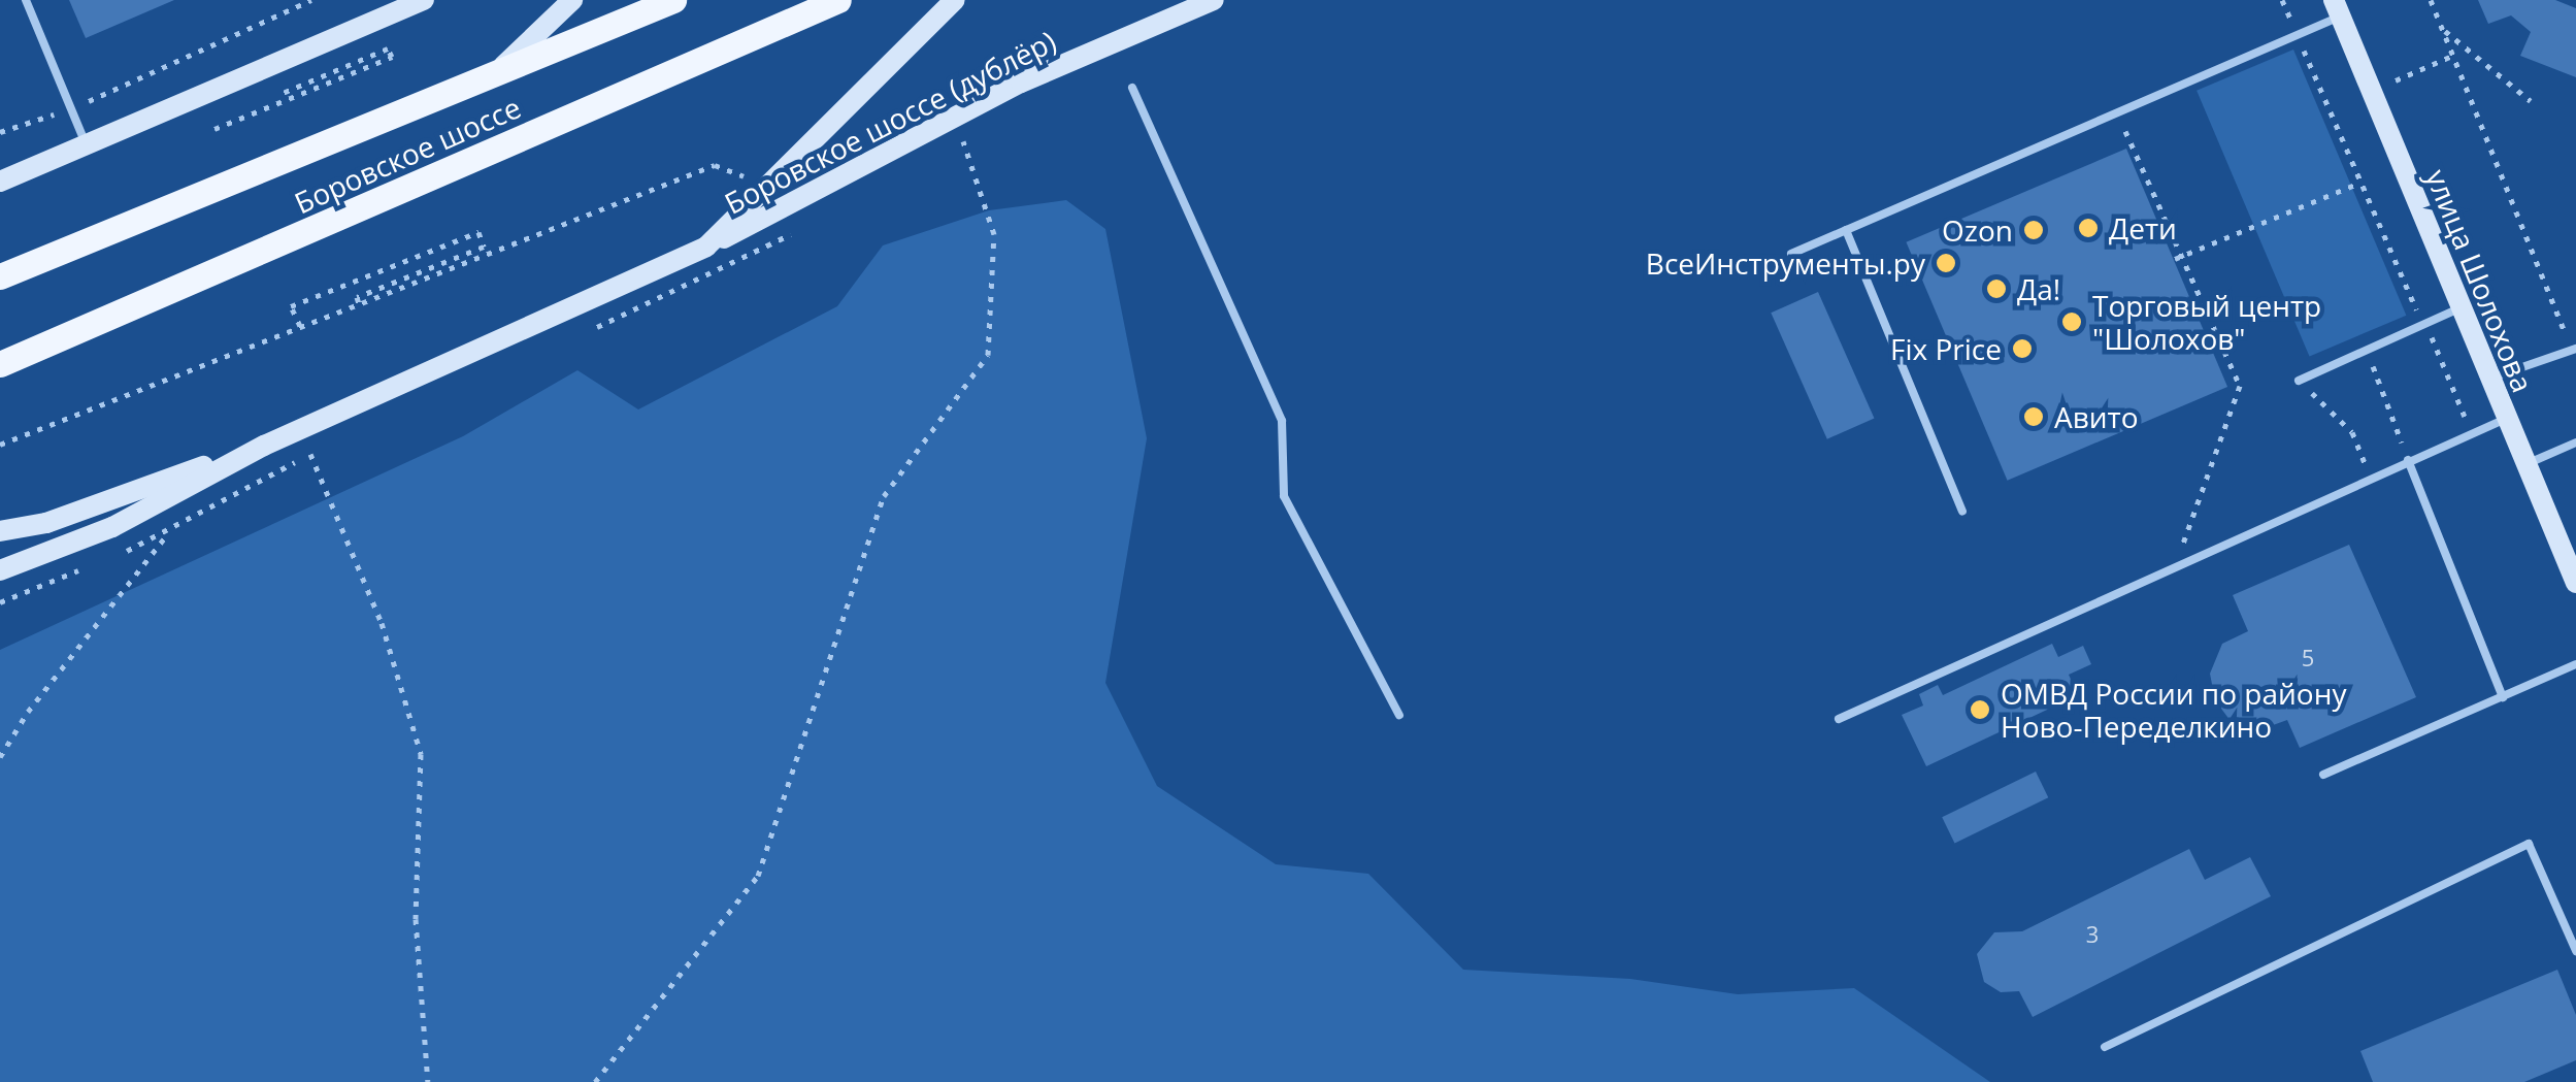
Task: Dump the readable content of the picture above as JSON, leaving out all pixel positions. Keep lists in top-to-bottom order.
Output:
{
  "streets": {
    "main road": ["Боровское шоссе"],
    "street": ["Боровское шоссе (дублёр)", "улица Шолохова"]
  },
  "places": [
    "Дети",
    "Ozon",
    "ВсеИнструменты.ру",
    "Да!",
    "Торговый центр \"Шолохов\"",
    "Fix Price",
    "Авито",
    "ОМВД России по району Ново-Переделкино"
  ],
  "house_numbers": ["5", "3"]
}
